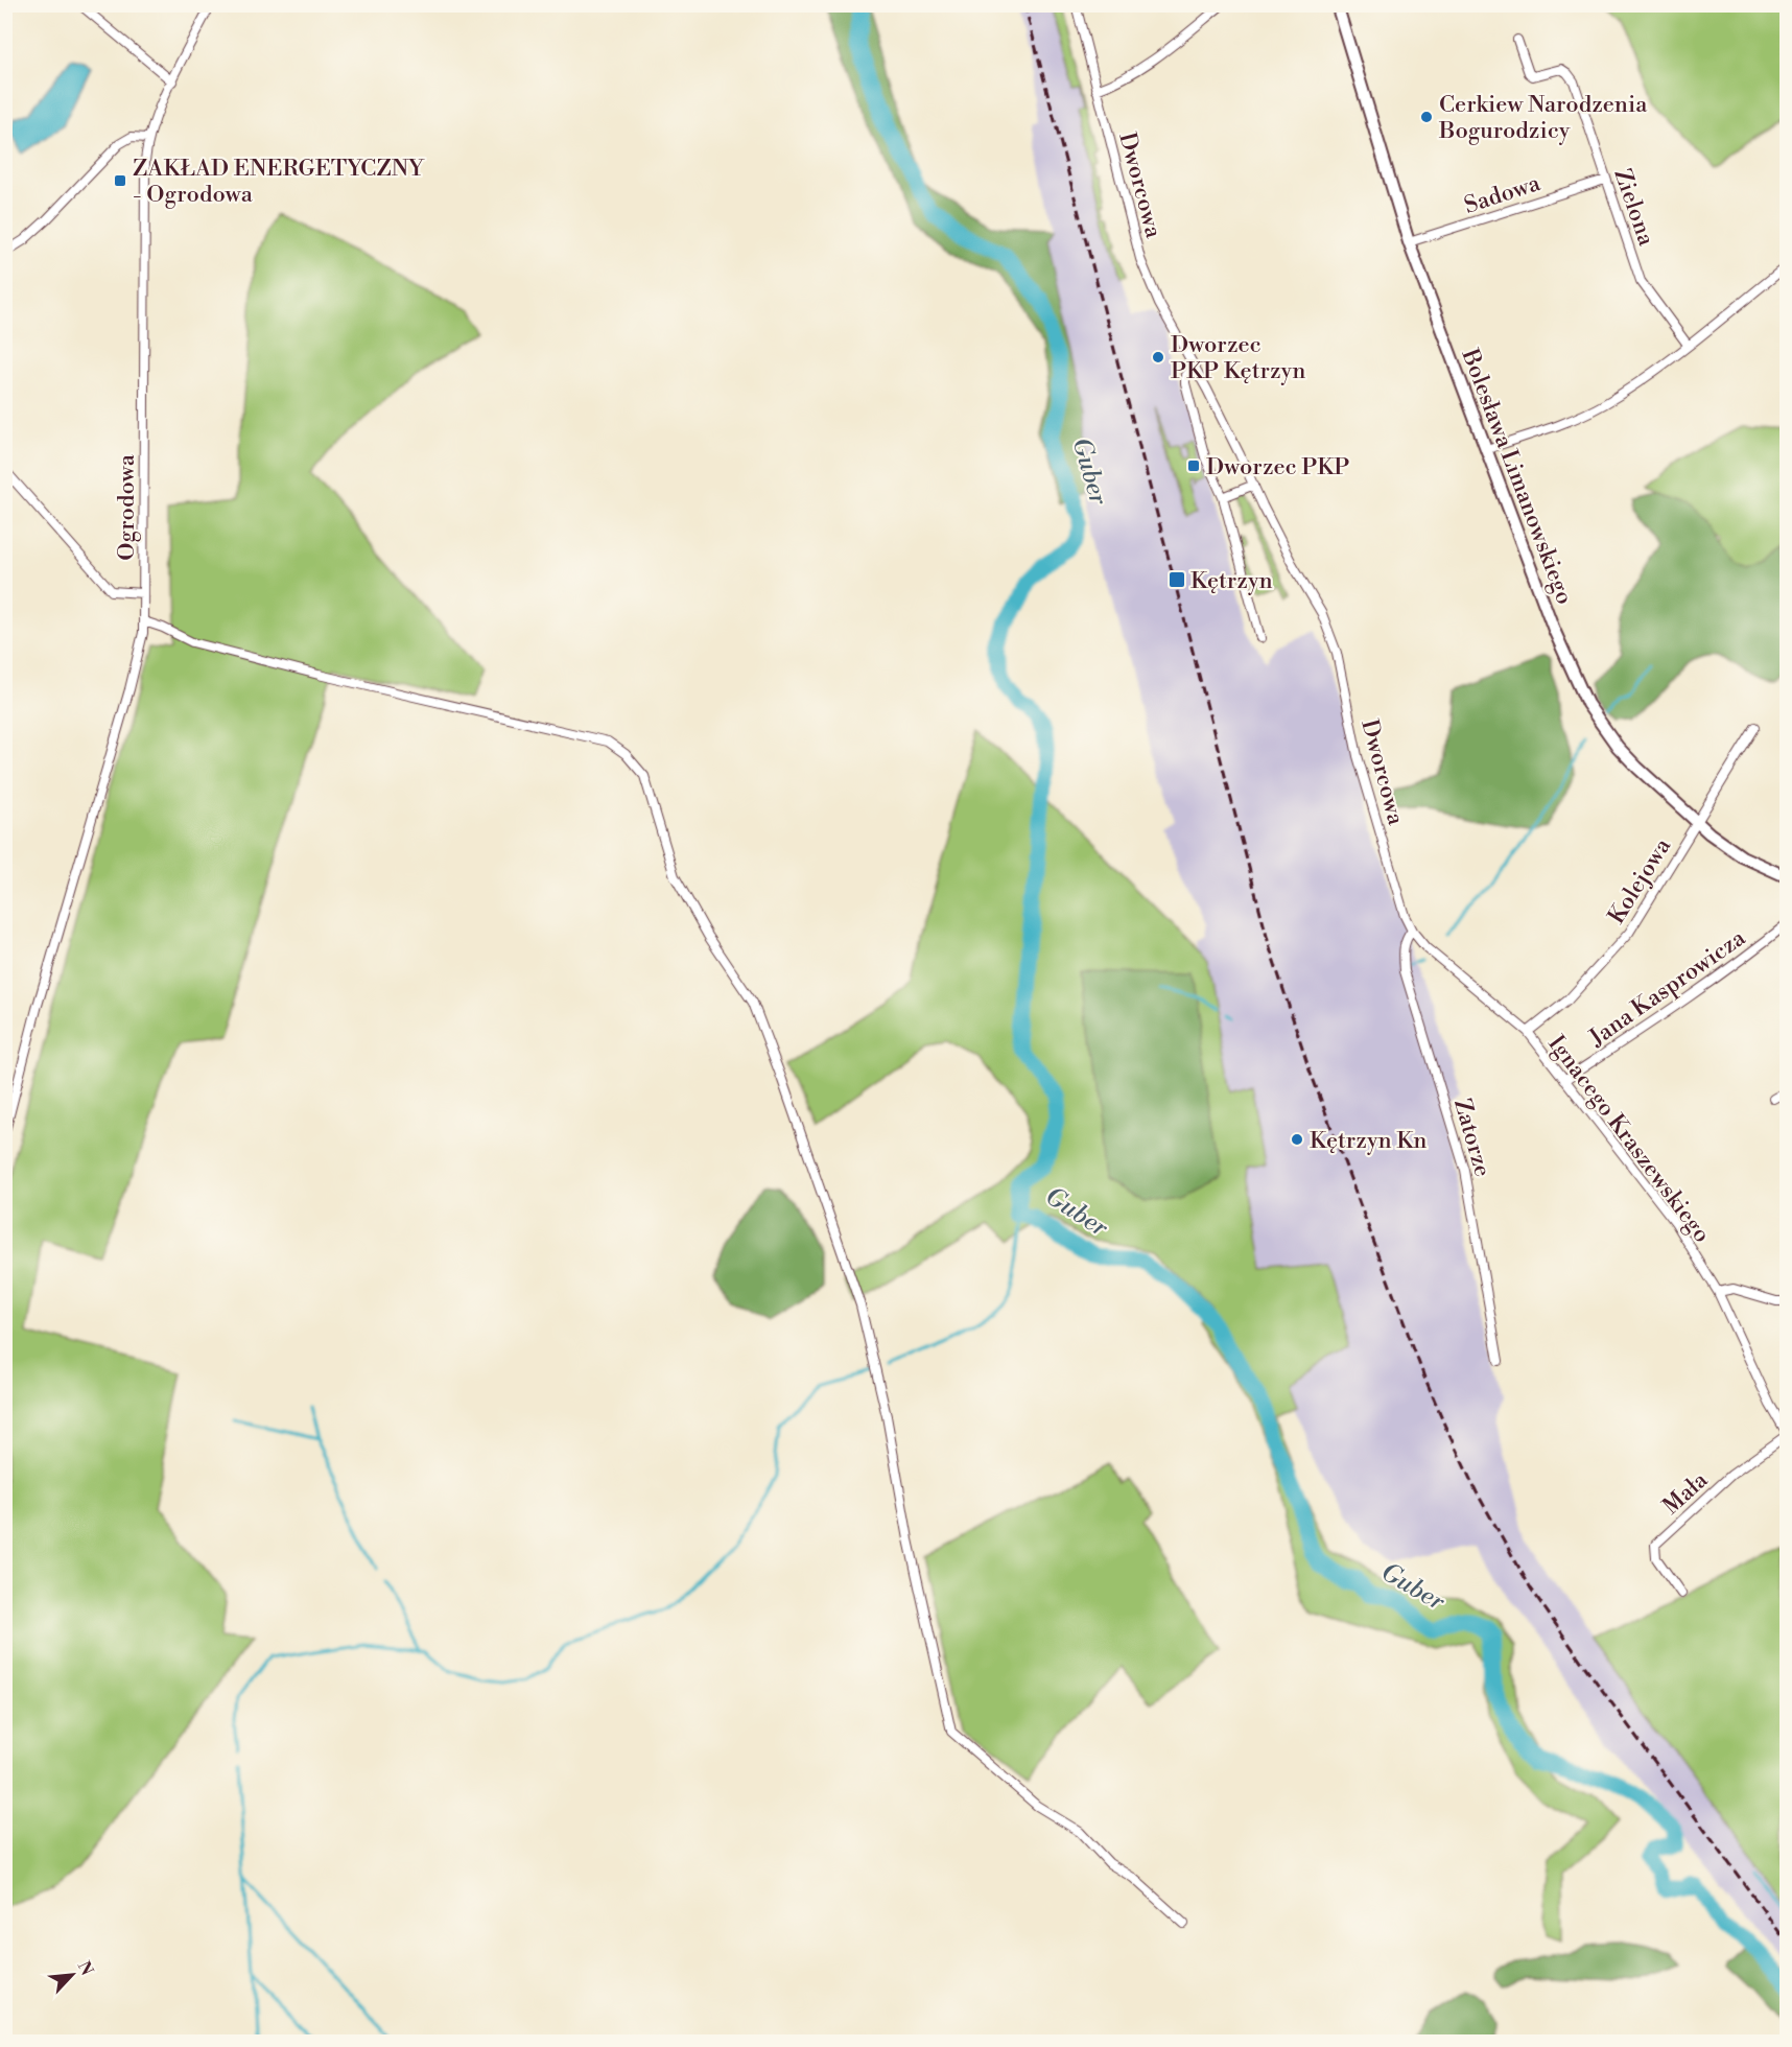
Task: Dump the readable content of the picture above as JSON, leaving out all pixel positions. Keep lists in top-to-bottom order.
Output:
{
  "streets": {
    "street": [
      "Dworcowa",
      "Sadowa",
      "Zielona",
      "Bolesława Limanowskiego",
      "Ogrodowa",
      "Kolejowa",
      "Jana Kasprowicza",
      "Zatorze",
      "Ignacego Kraszewskiego",
      "Mała"
    ]
  },
  "crossings": [
    ["Dworcowa", "Kolejowa"],
    ["Dworcowa", "Zatorze"],
    ["Dworcowa", "Ignacego Kraszewskiego"],
    ["Sadowa", "Zielona"],
    ["Sadowa", "Bolesława Limanowskiego"],
    ["Bolesława Limanowskiego", "Kolejowa"],
    ["Kolejowa", "Ignacego Kraszewskiego"],
    ["Jana Kasprowicza", "Ignacego Kraszewskiego"],
    ["Ignacego Kraszewskiego", "Mała"]
  ],
  "water": ["Guber"],
  "places": {
    "other": ["Cerkiew Narodzenia Bogurodzicy", "Dworzec PKP Kętrzyn", "Kętrzyn Kn"],
    "transit": ["ZAKŁAD ENERGETYCZNY - Ogrodowa", "Dworzec PKP", "Kętrzyn"]
  },
  "north": "top right"
}
